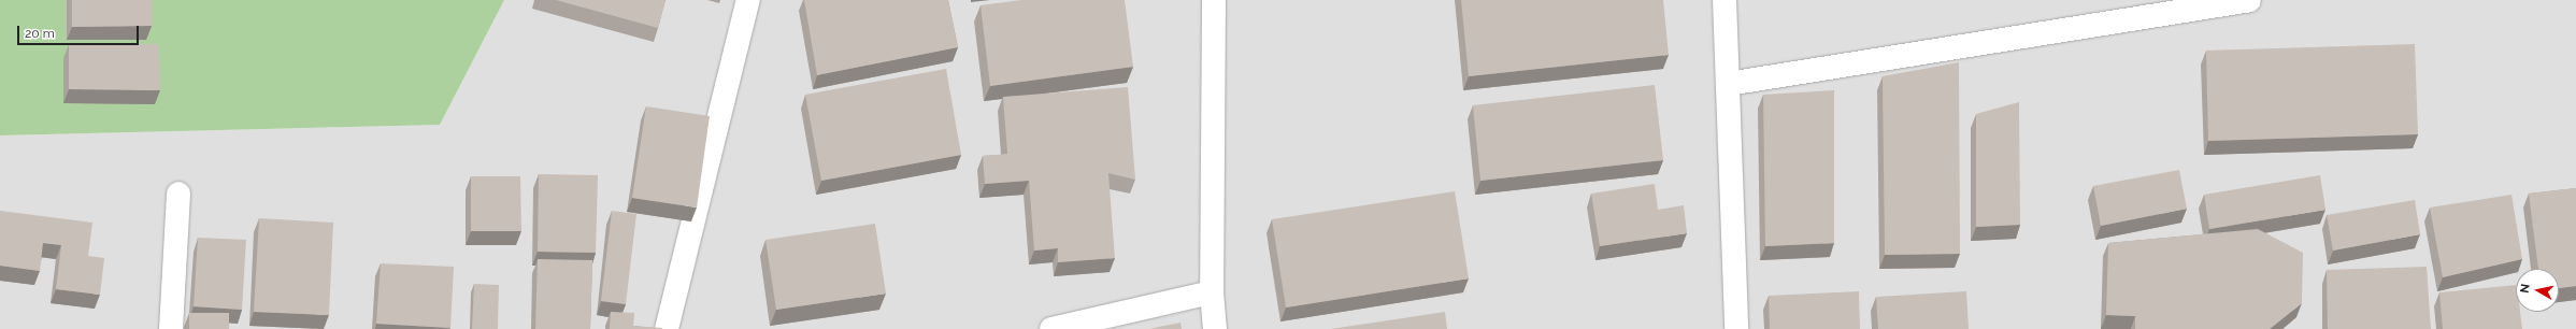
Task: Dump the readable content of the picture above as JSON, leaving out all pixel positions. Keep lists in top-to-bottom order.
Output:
{
  "scale_bar": "20 m",
  "north": "left"
}
